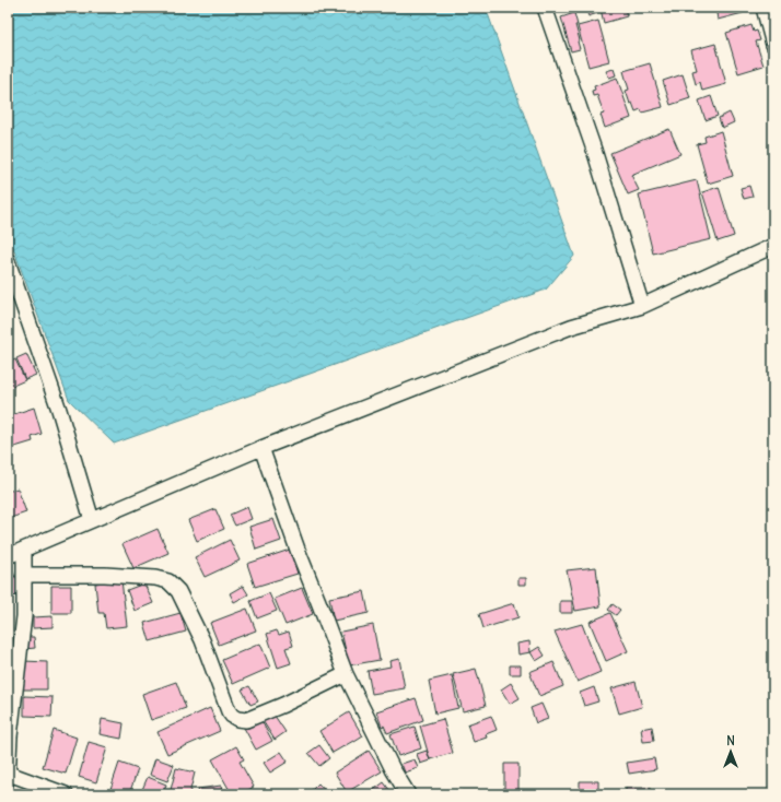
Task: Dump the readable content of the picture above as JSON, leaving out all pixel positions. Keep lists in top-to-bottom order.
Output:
{
  "north": "top"
}
